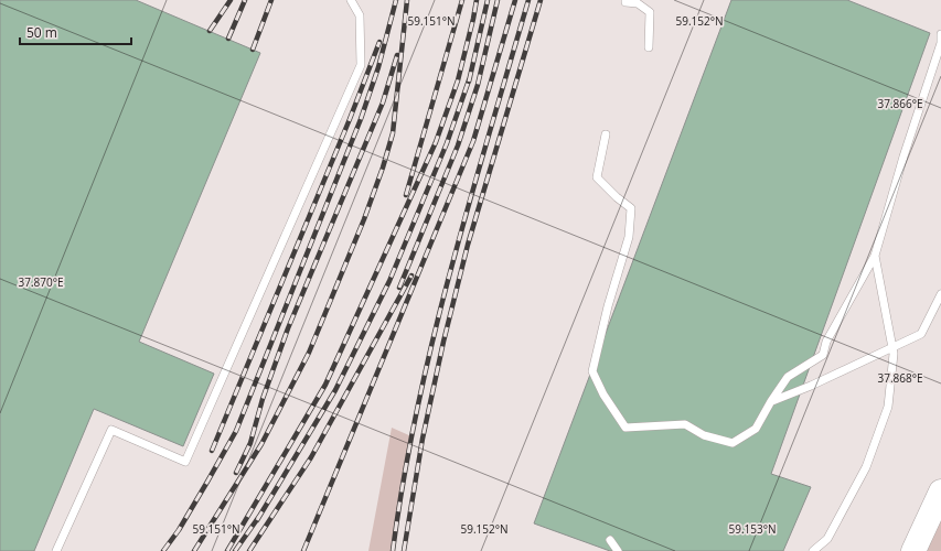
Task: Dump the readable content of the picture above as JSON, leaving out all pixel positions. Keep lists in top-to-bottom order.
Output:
{
  "scale_bar": "50 m",
  "coordinates": [
    "59.151°N",
    "59.152°N",
    "37.866°E",
    "37.870°E",
    "37.868°E",
    "59.153°N"
  ]
}
